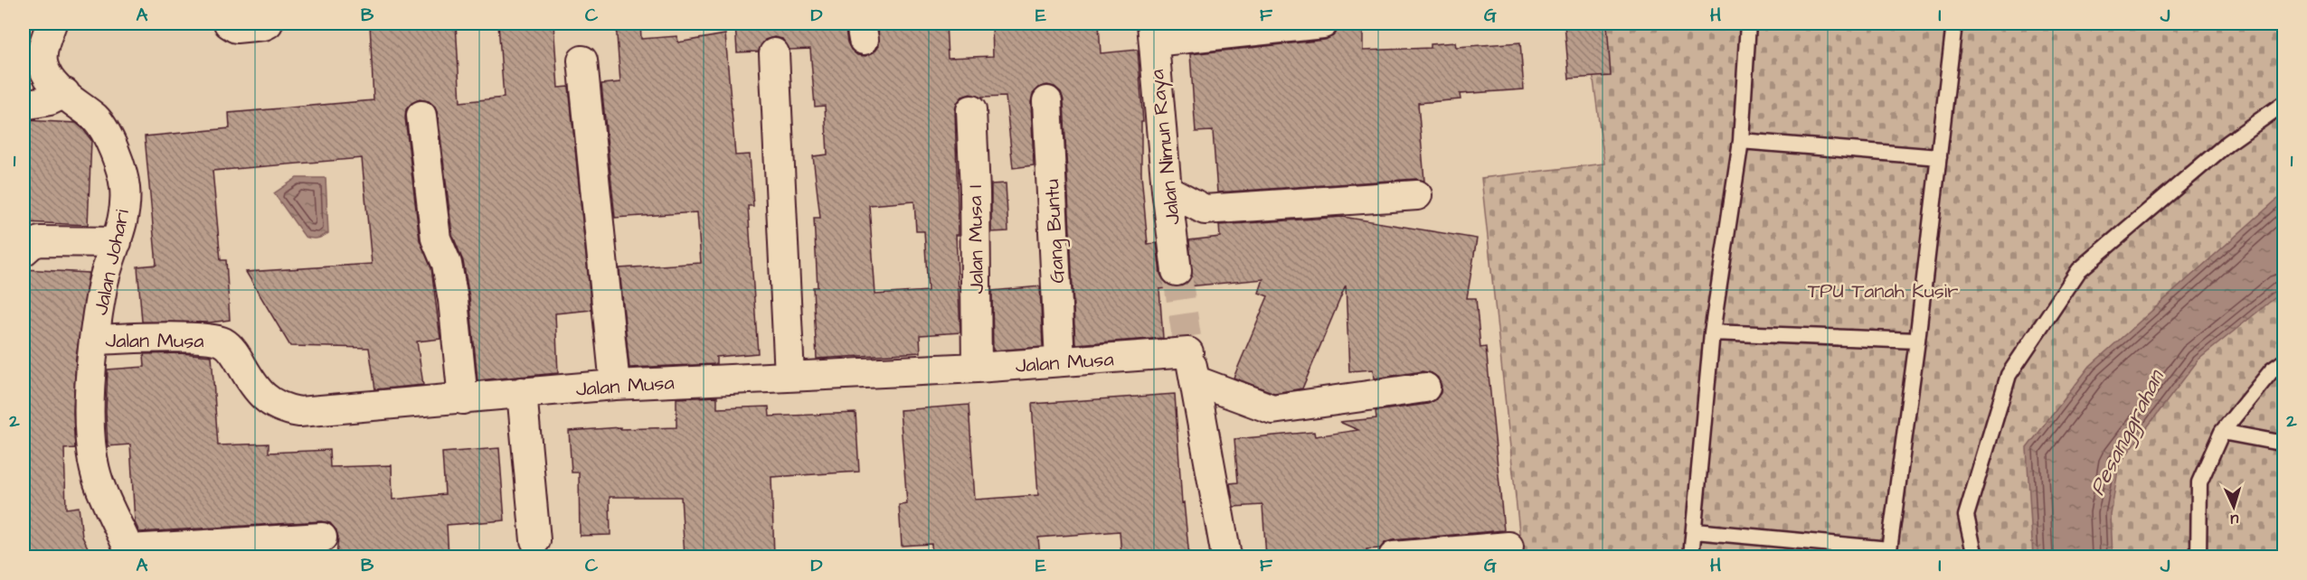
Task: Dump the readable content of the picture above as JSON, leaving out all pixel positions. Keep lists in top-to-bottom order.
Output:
{
  "streets": {
    "street": [
      "Jalan Nimun Raya",
      "Gang Buntu",
      "Jalan Musa I",
      "Jalan Johari",
      "Jalan Musa"
    ]
  },
  "crossings": [
    ["Gang Buntu", "Jalan Musa"],
    ["Jalan Musa I", "Jalan Musa"],
    ["Jalan Johari", "Jalan Musa"]
  ],
  "water": ["Pesanggrahan"],
  "parks": ["TPU Tanah Kusir"],
  "north": "bottom",
  "grid": {
    "columns": [
      "A",
      "B",
      "C",
      "D",
      "E",
      "F",
      "G",
      "H",
      "I",
      "J"
    ],
    "rows": ["1", "2"]
  }
}
